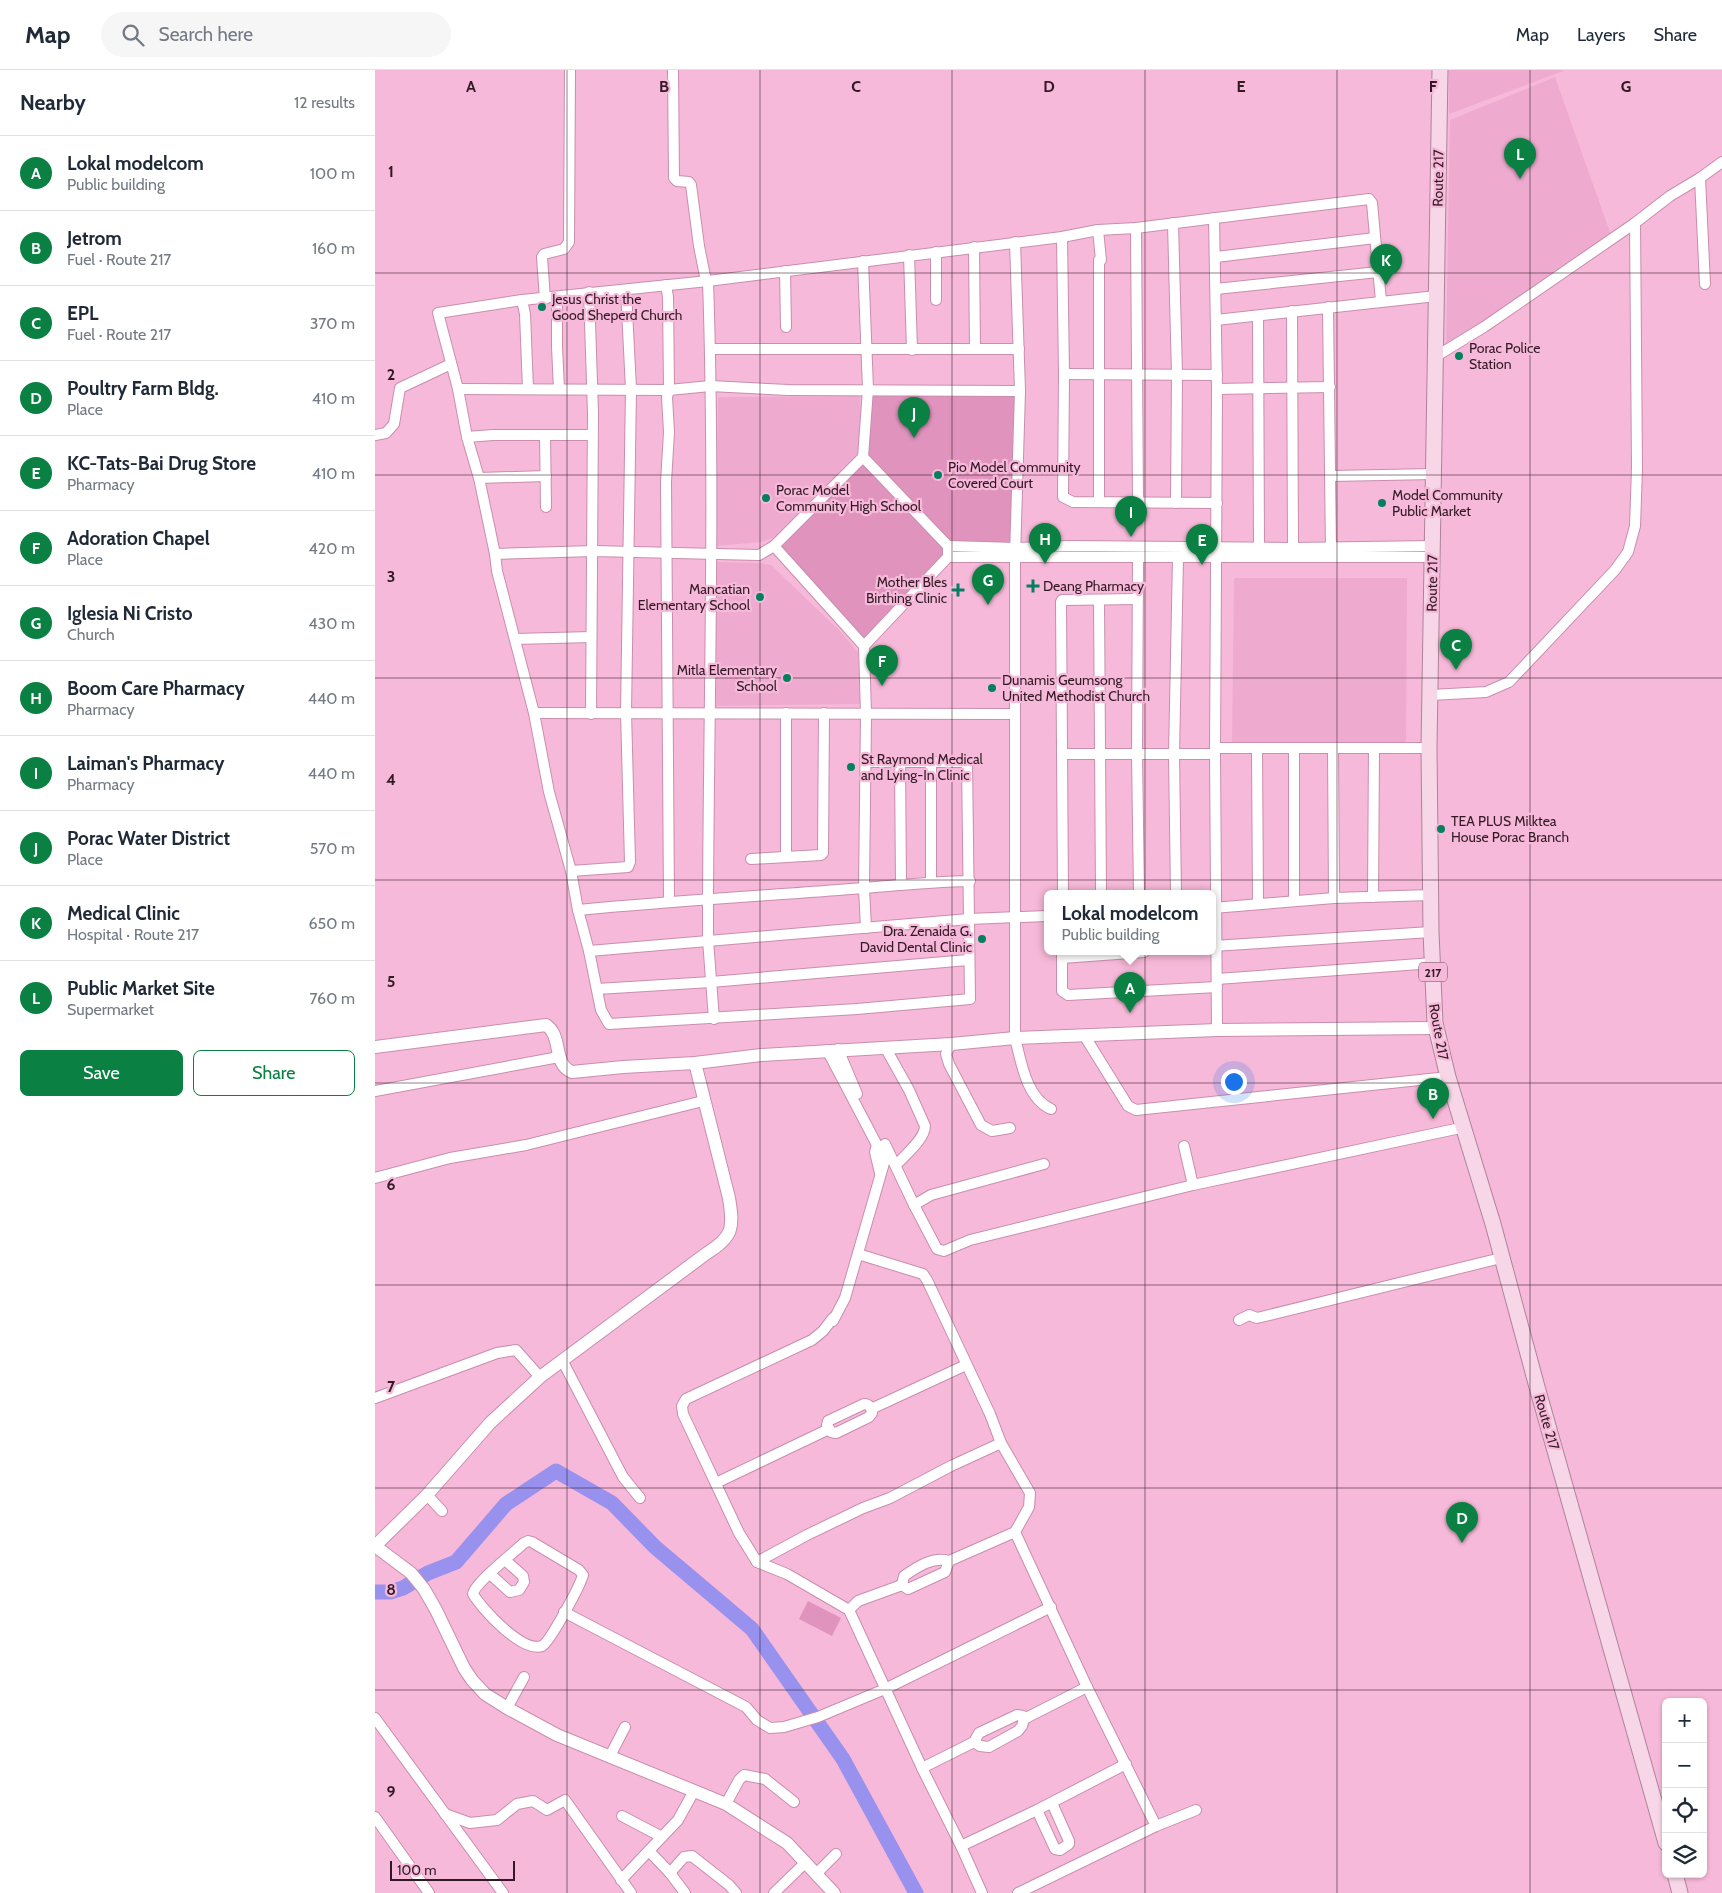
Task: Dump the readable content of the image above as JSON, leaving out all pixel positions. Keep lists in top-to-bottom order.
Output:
{
  "streets": {
    "main road": ["Route 217", "217"]
  },
  "places": {
    "other": [
      "Jesus Christ the Good Sheperd Church",
      "Porac Police Station",
      "Pio Model Community Covered Court",
      "Porac Model Community High School",
      "Model Community Public Market",
      "Mancatian Elementary School",
      "Mitla Elementary School",
      "Dunamis Geumsong United Methodist Church",
      "St Raymond Medical and Lying-In Clinic",
      "TEA PLUS Milktea House Porac Branch",
      "Dra. Zenaida G. David Dental Clinic"
    ],
    "health": ["Deang Pharmacy", "Mother Bles Birthing Clinic"]
  },
  "scale_bar": "100 m",
  "page": {
    "header": "Map",
    "search": "Search here",
    "nav": ["Map", "Layers", "Share"],
    "heading": ["Nearby", "12 results"],
    "list": [
      {
        "mark": "A",
        "name": "Lokal modelcom",
        "note": "Public building",
        "value": "100 m"
      },
      {
        "mark": "B",
        "name": "Jetrom",
        "note": "Fuel · Route 217",
        "value": "160 m"
      },
      {
        "mark": "C",
        "name": "EPL",
        "note": "Fuel · Route 217",
        "value": "370 m"
      },
      {
        "mark": "D",
        "name": "Poultry Farm Bldg.",
        "note": "Place",
        "value": "410 m"
      },
      {
        "mark": "E",
        "name": "KC-Tats-Bai Drug Store",
        "note": "Pharmacy",
        "value": "410 m"
      },
      {
        "mark": "F",
        "name": "Adoration Chapel",
        "note": "Place",
        "value": "420 m"
      },
      {
        "mark": "G",
        "name": "Iglesia Ni Cristo",
        "note": "Church",
        "value": "430 m"
      },
      {
        "mark": "H",
        "name": "Boom Care Pharmacy",
        "note": "Pharmacy",
        "value": "440 m"
      },
      {
        "mark": "I",
        "name": "Laiman's Pharmacy",
        "note": "Pharmacy",
        "value": "440 m"
      },
      {
        "mark": "J",
        "name": "Porac Water District",
        "note": "Place",
        "value": "570 m"
      },
      {
        "mark": "K",
        "name": "Medical Clinic",
        "note": "Hospital · Route 217",
        "value": "650 m"
      },
      {
        "mark": "L",
        "name": "Public Market Site",
        "note": "Supermarket",
        "value": "760 m"
      }
    ],
    "pins": [
      "L",
      "K",
      "J",
      "I",
      "H",
      "E",
      "G",
      "C",
      "F",
      "A",
      "B",
      "D"
    ],
    "popup": ["Lokal modelcom", "Public building"],
    "buttons": ["Save", "Share"],
    "map_buttons": ["+", "−"],
    "scale": "100 m"
  },
  "grid": {
    "columns": [
      "A",
      "B",
      "C",
      "D",
      "E",
      "F",
      "G"
    ],
    "rows": [
      "1",
      "2",
      "3",
      "4",
      "5",
      "6",
      "7",
      "8",
      "9"
    ]
  }
}
